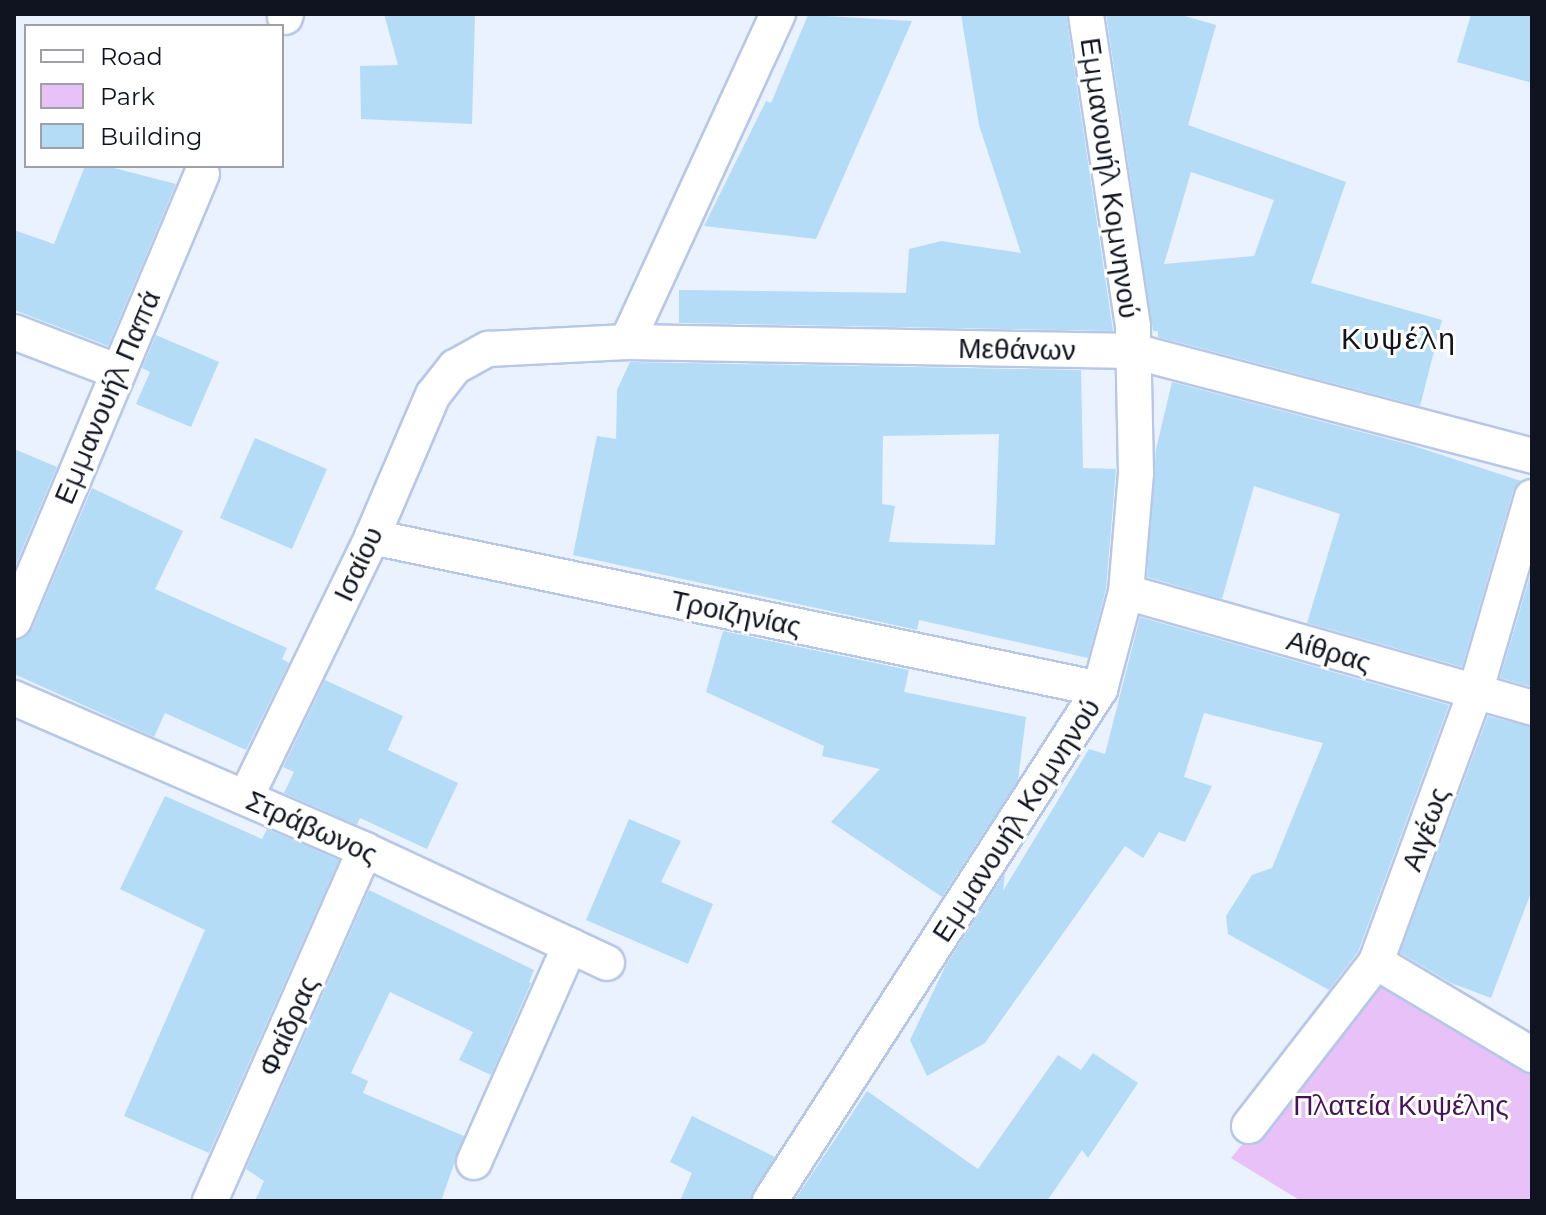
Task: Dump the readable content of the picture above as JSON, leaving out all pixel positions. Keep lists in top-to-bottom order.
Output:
{
  "streets": {
    "street": [
      "Εμμανουήλ Κομνηνού",
      "Μεθάνων",
      "Εμμανουήλ Παπά",
      "Ισαίου",
      "Τροιζηνίας",
      "Αίθρας",
      "Στράβωνος",
      "Αιγέως",
      "Φαίδρας"
    ]
  },
  "crossings": [
    ["Εμμανουήλ Κομνηνού", "Μεθάνων"],
    ["Εμμανουήλ Κομνηνού", "Τροιζηνίας"],
    ["Εμμανουήλ Κομνηνού", "Αίθρας"],
    ["Μεθάνων", "Ισαίου"],
    ["Ισαίου", "Τροιζηνίας"],
    ["Ισαίου", "Στράβωνος"],
    ["Αίθρας", "Αιγέως"],
    ["Στράβωνος", "Φαίδρας"]
  ],
  "districts": ["Κυψέλη"],
  "parks": ["Πλατεία Κυψέλης"],
  "legend": ["Road", "Park", "Building"]
}
